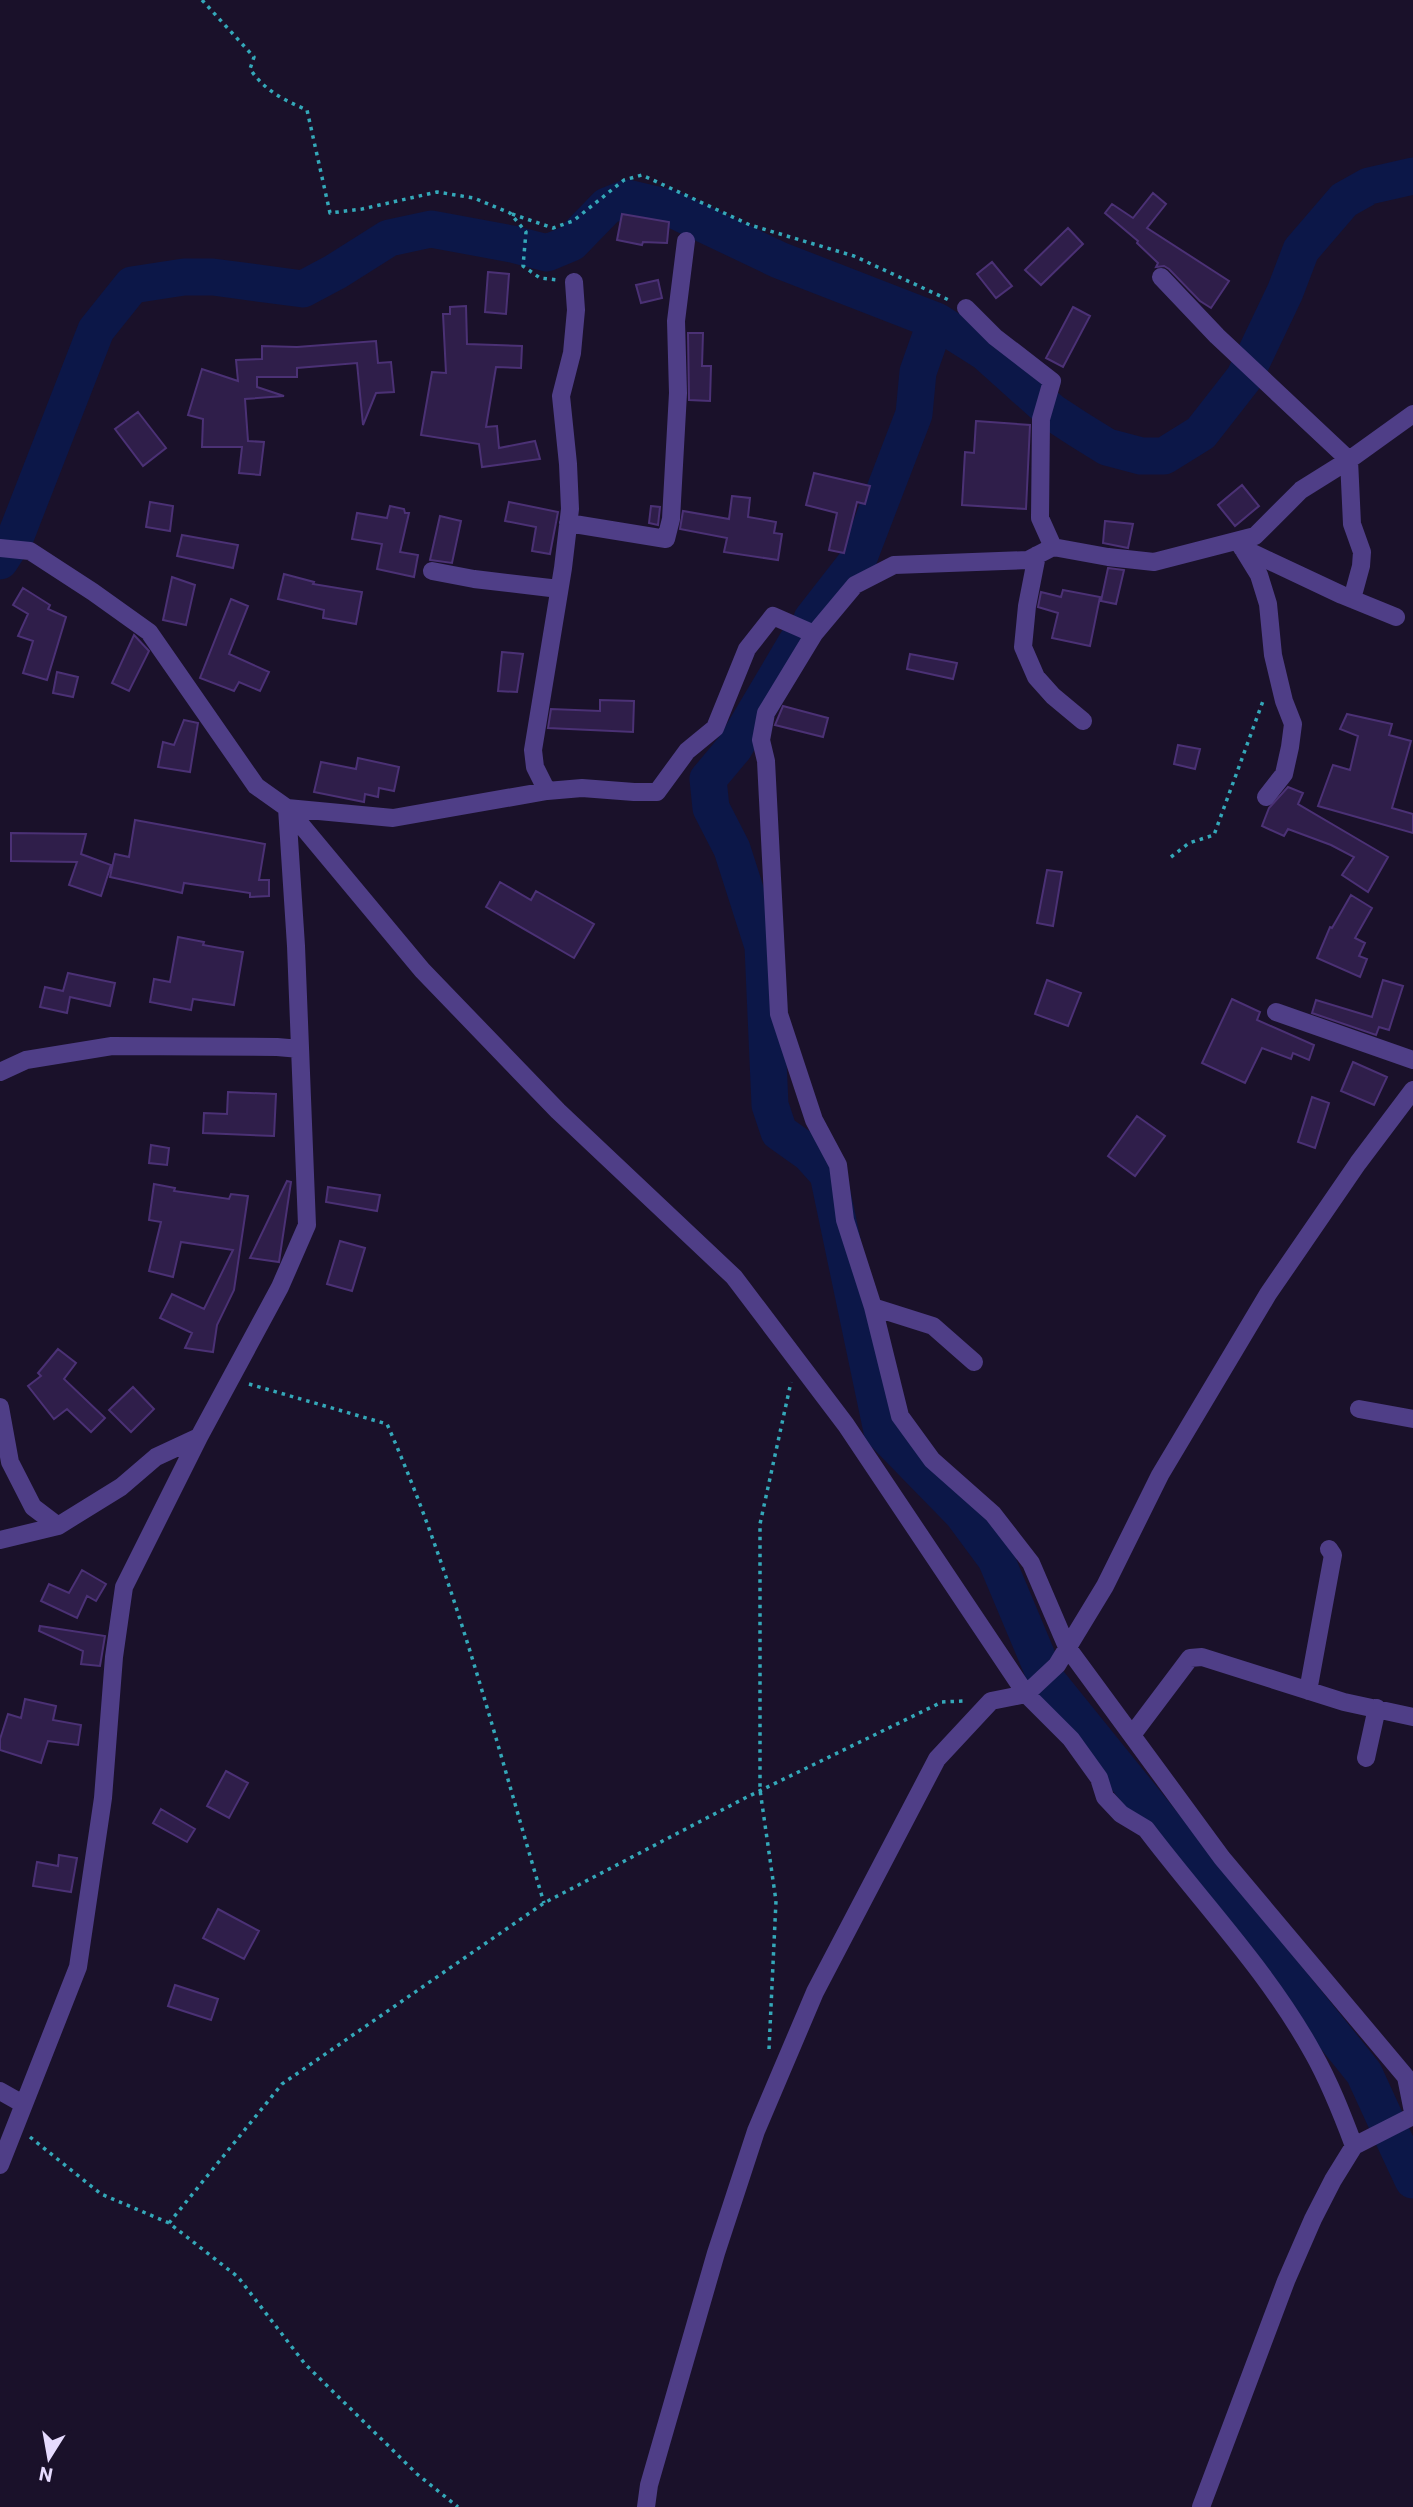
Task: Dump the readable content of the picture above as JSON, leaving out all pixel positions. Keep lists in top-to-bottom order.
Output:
{
  "north": "bottom"
}
